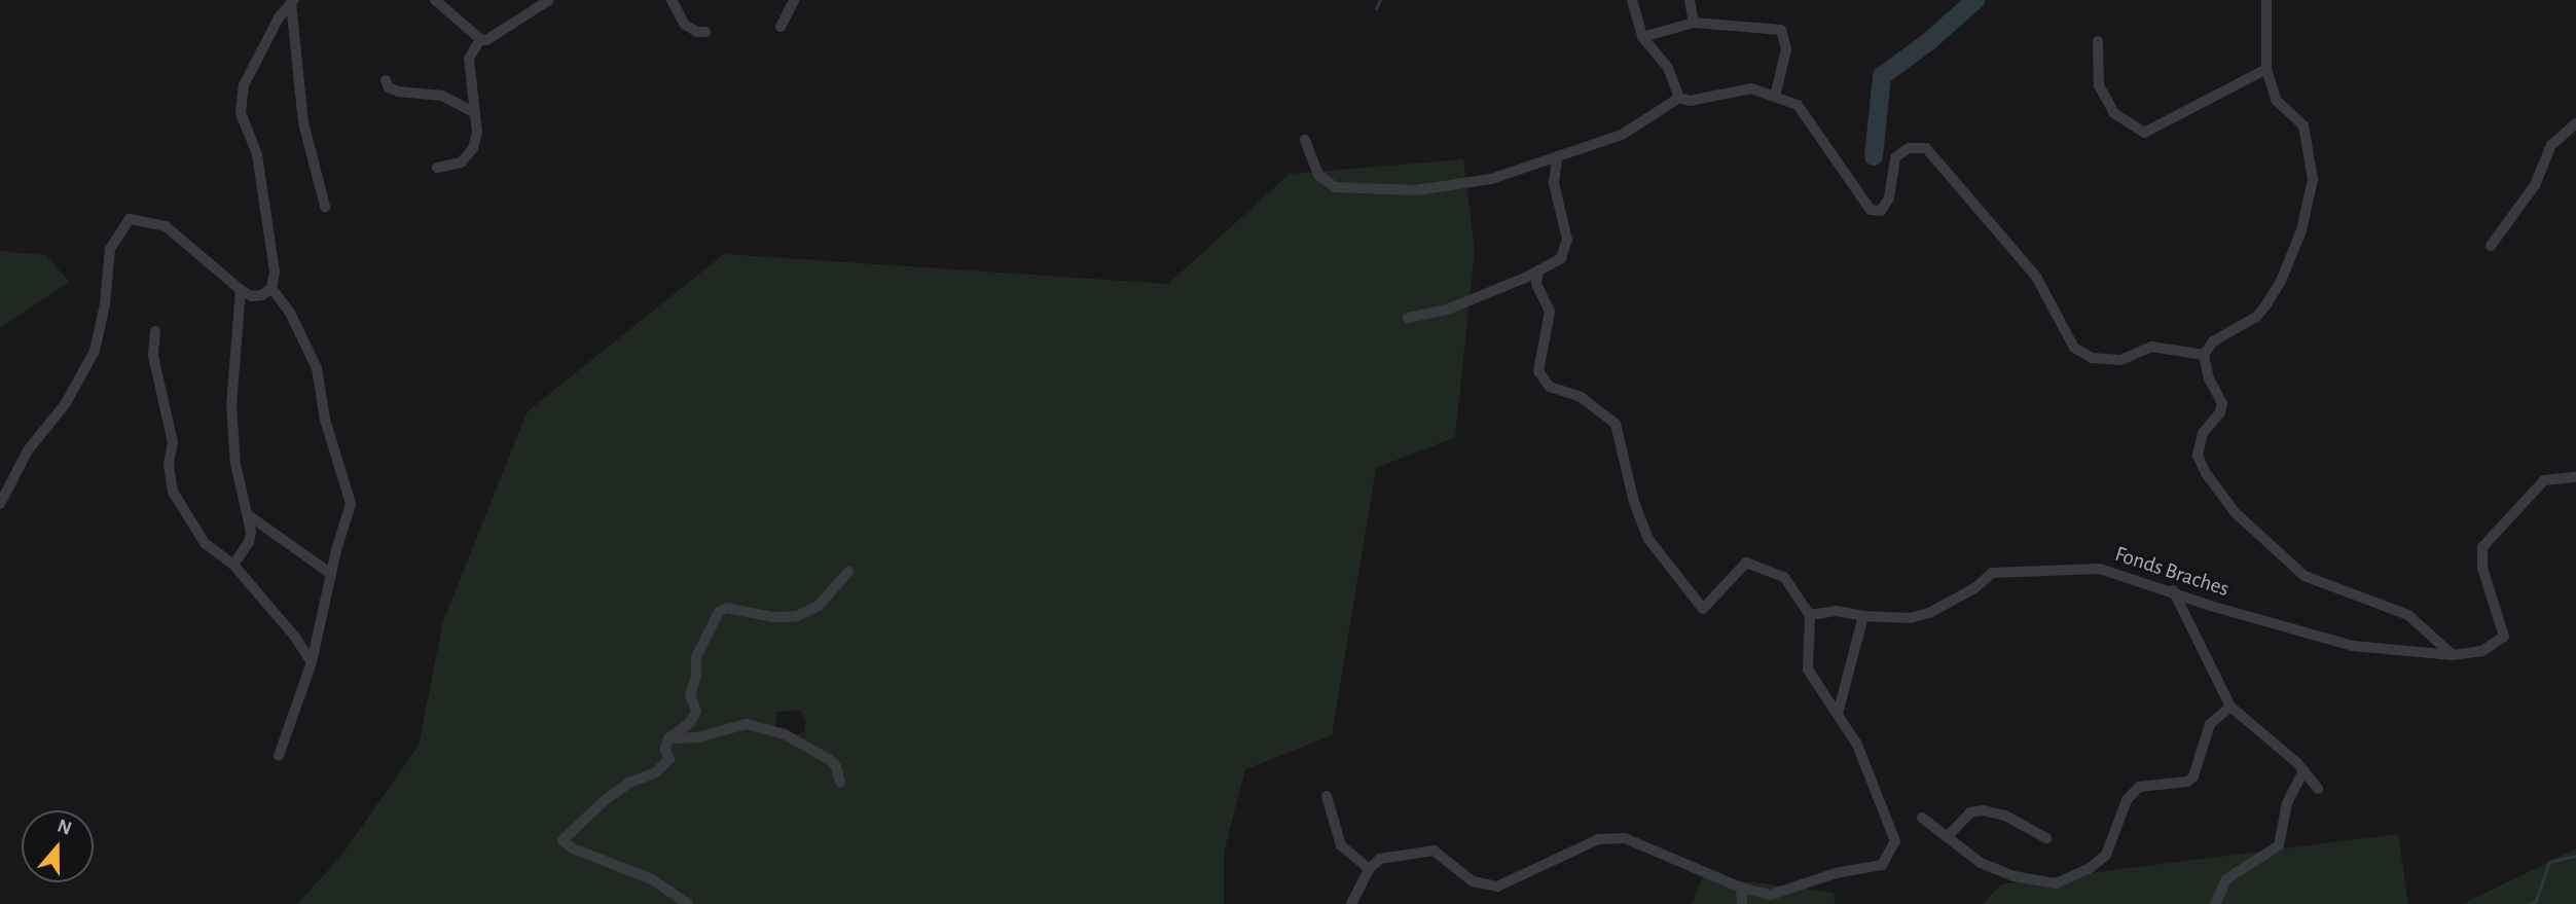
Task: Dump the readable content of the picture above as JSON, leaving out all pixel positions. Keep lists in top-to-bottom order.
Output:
{
  "streets": {
    "street": ["Fonds Braches"]
  },
  "north": "top"
}
